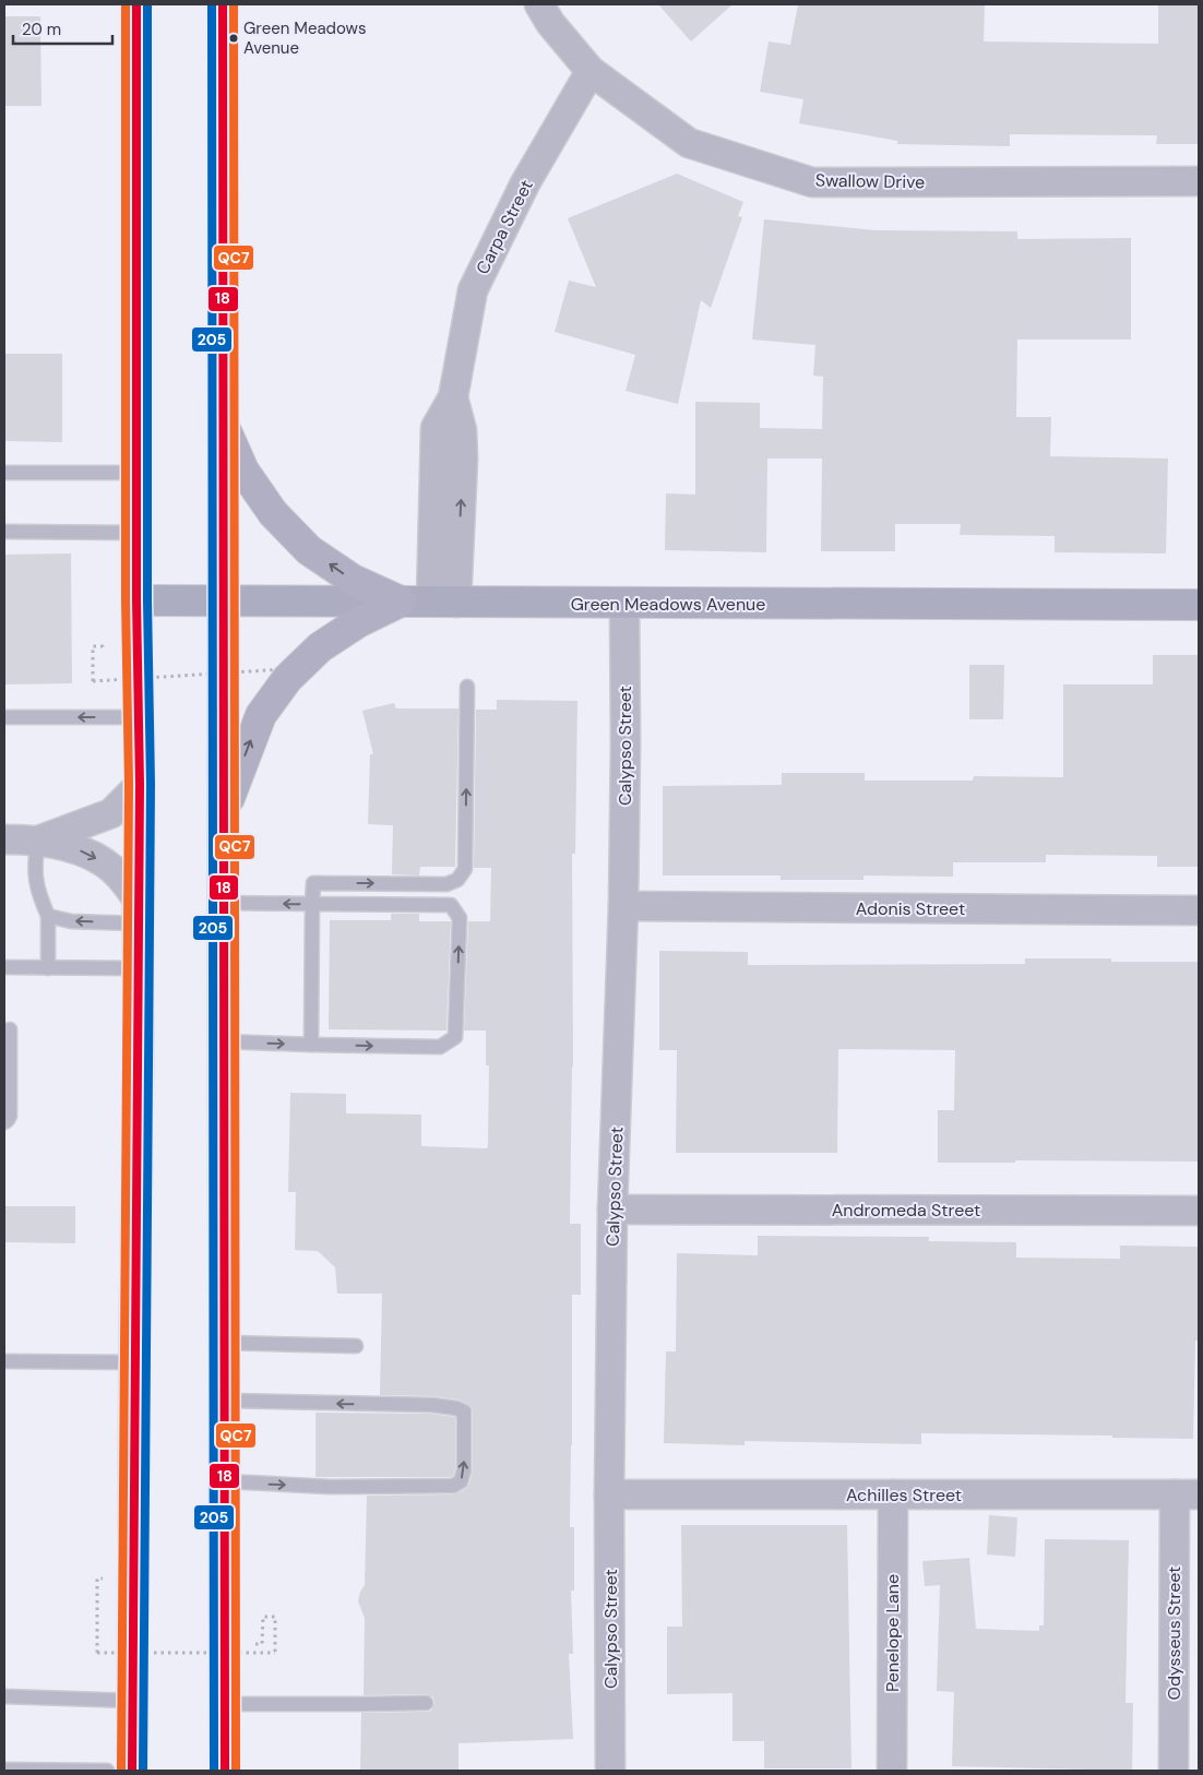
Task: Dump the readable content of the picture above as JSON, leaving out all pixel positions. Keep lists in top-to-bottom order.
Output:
{
  "streets": {
    "street": [
      "Swallow Drive",
      "Carpa Street",
      "Green Meadows Avenue",
      "Calypso Street",
      "Adonis Street",
      "Andromeda Street",
      "Achilles Street",
      "Penelope Lane",
      "Odysseus Street"
    ]
  },
  "crossings": [
    ["Swallow Drive", "Carpa Street"],
    ["Carpa Street", "Green Meadows Avenue"],
    ["Green Meadows Avenue", "Calypso Street"],
    ["Calypso Street", "Adonis Street"],
    ["Calypso Street", "Andromeda Street"],
    ["Calypso Street", "Achilles Street"],
    ["Achilles Street", "Penelope Lane"],
    ["Achilles Street", "Odysseus Street"]
  ],
  "places": ["Green Meadows Avenue"],
  "lines": ["transit line 18", "transit line 205", "transit line QC7"],
  "scale_bar": "20 m"
}
